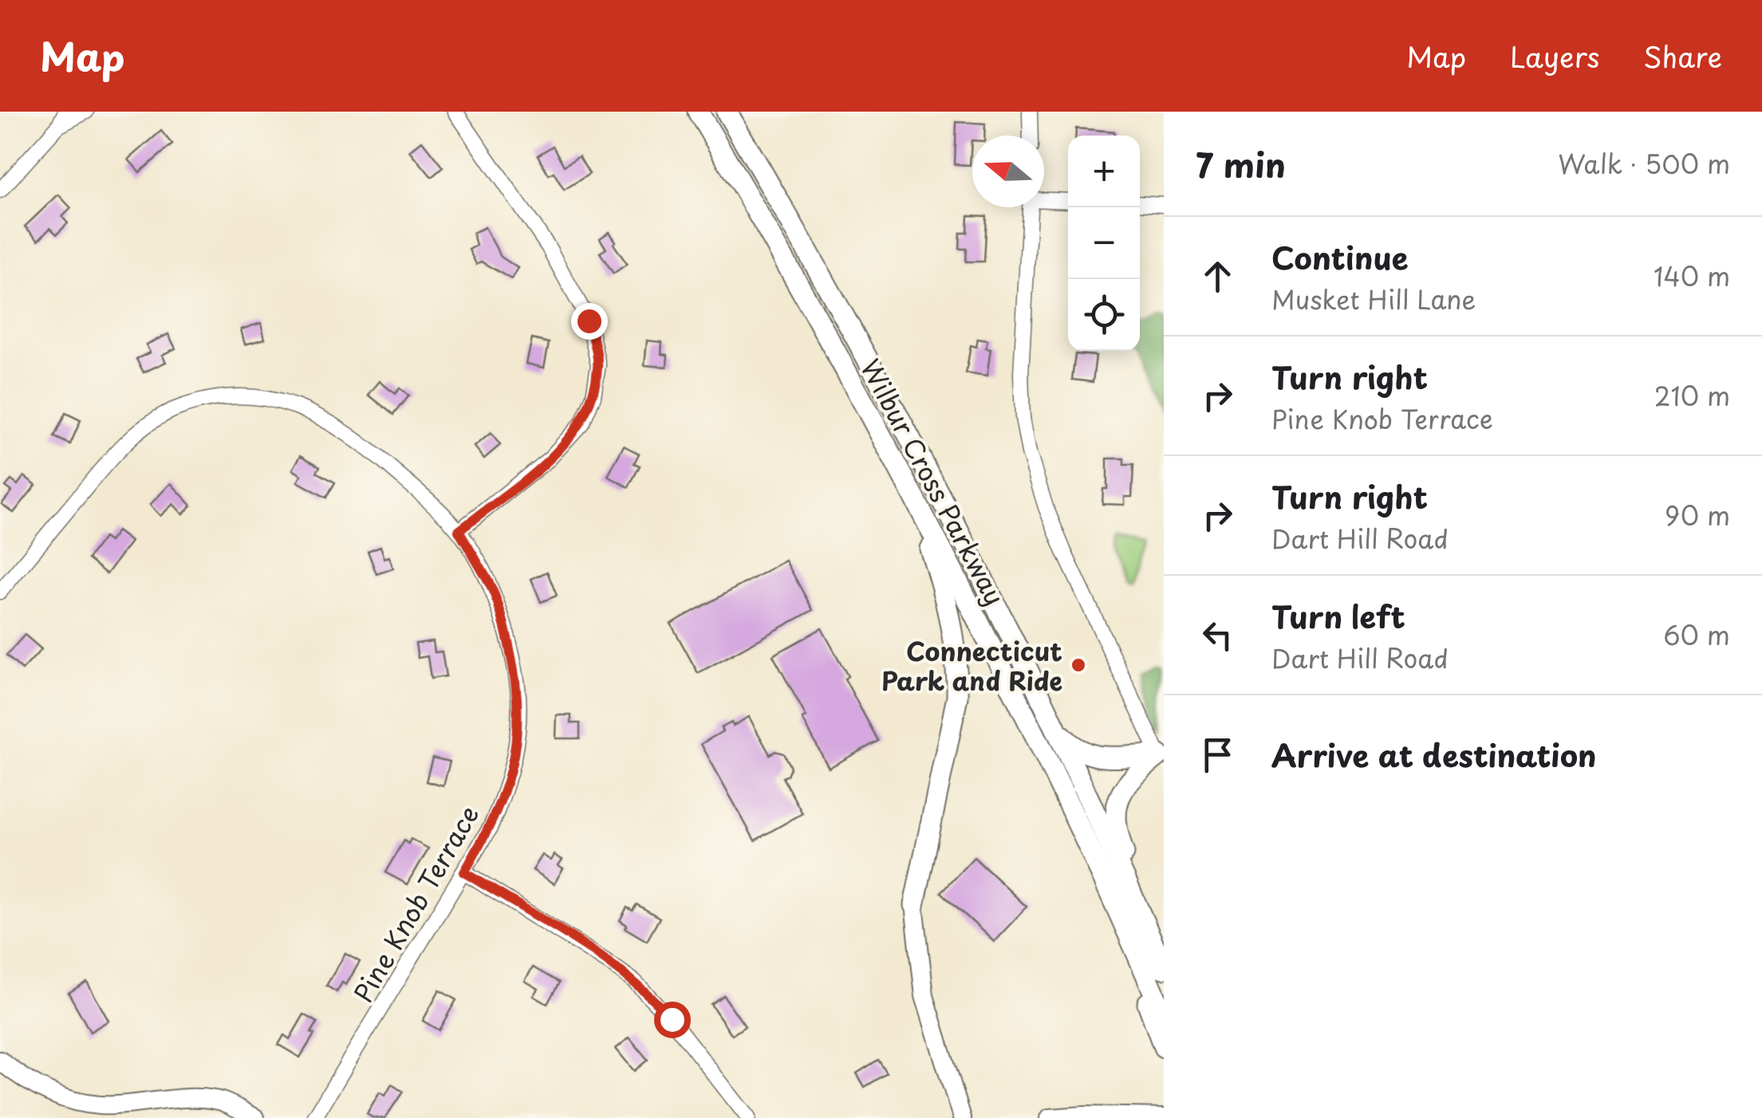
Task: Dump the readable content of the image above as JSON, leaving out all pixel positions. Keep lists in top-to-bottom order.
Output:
{
  "streets": {
    "highway": ["Wilbur Cross Parkway"],
    "street": ["Pine Knob Terrace"]
  },
  "places": ["Connecticut Park and Ride"],
  "north": "left",
  "page": {
    "header": "Map",
    "nav": ["Map", "Layers", "Share"],
    "heading": ["7 min", "Walk · 500 m"],
    "map_buttons": ["+", "−"],
    "list": [
      ["Continue", "Musket Hill Lane", "140 m"],
      ["Turn right", "Pine Knob Terrace", "210 m"],
      ["Turn right", "Dart Hill Road", "90 m"],
      ["Turn left", "Dart Hill Road", "60 m"],
      "Arrive at destination"
    ]
  }
}
